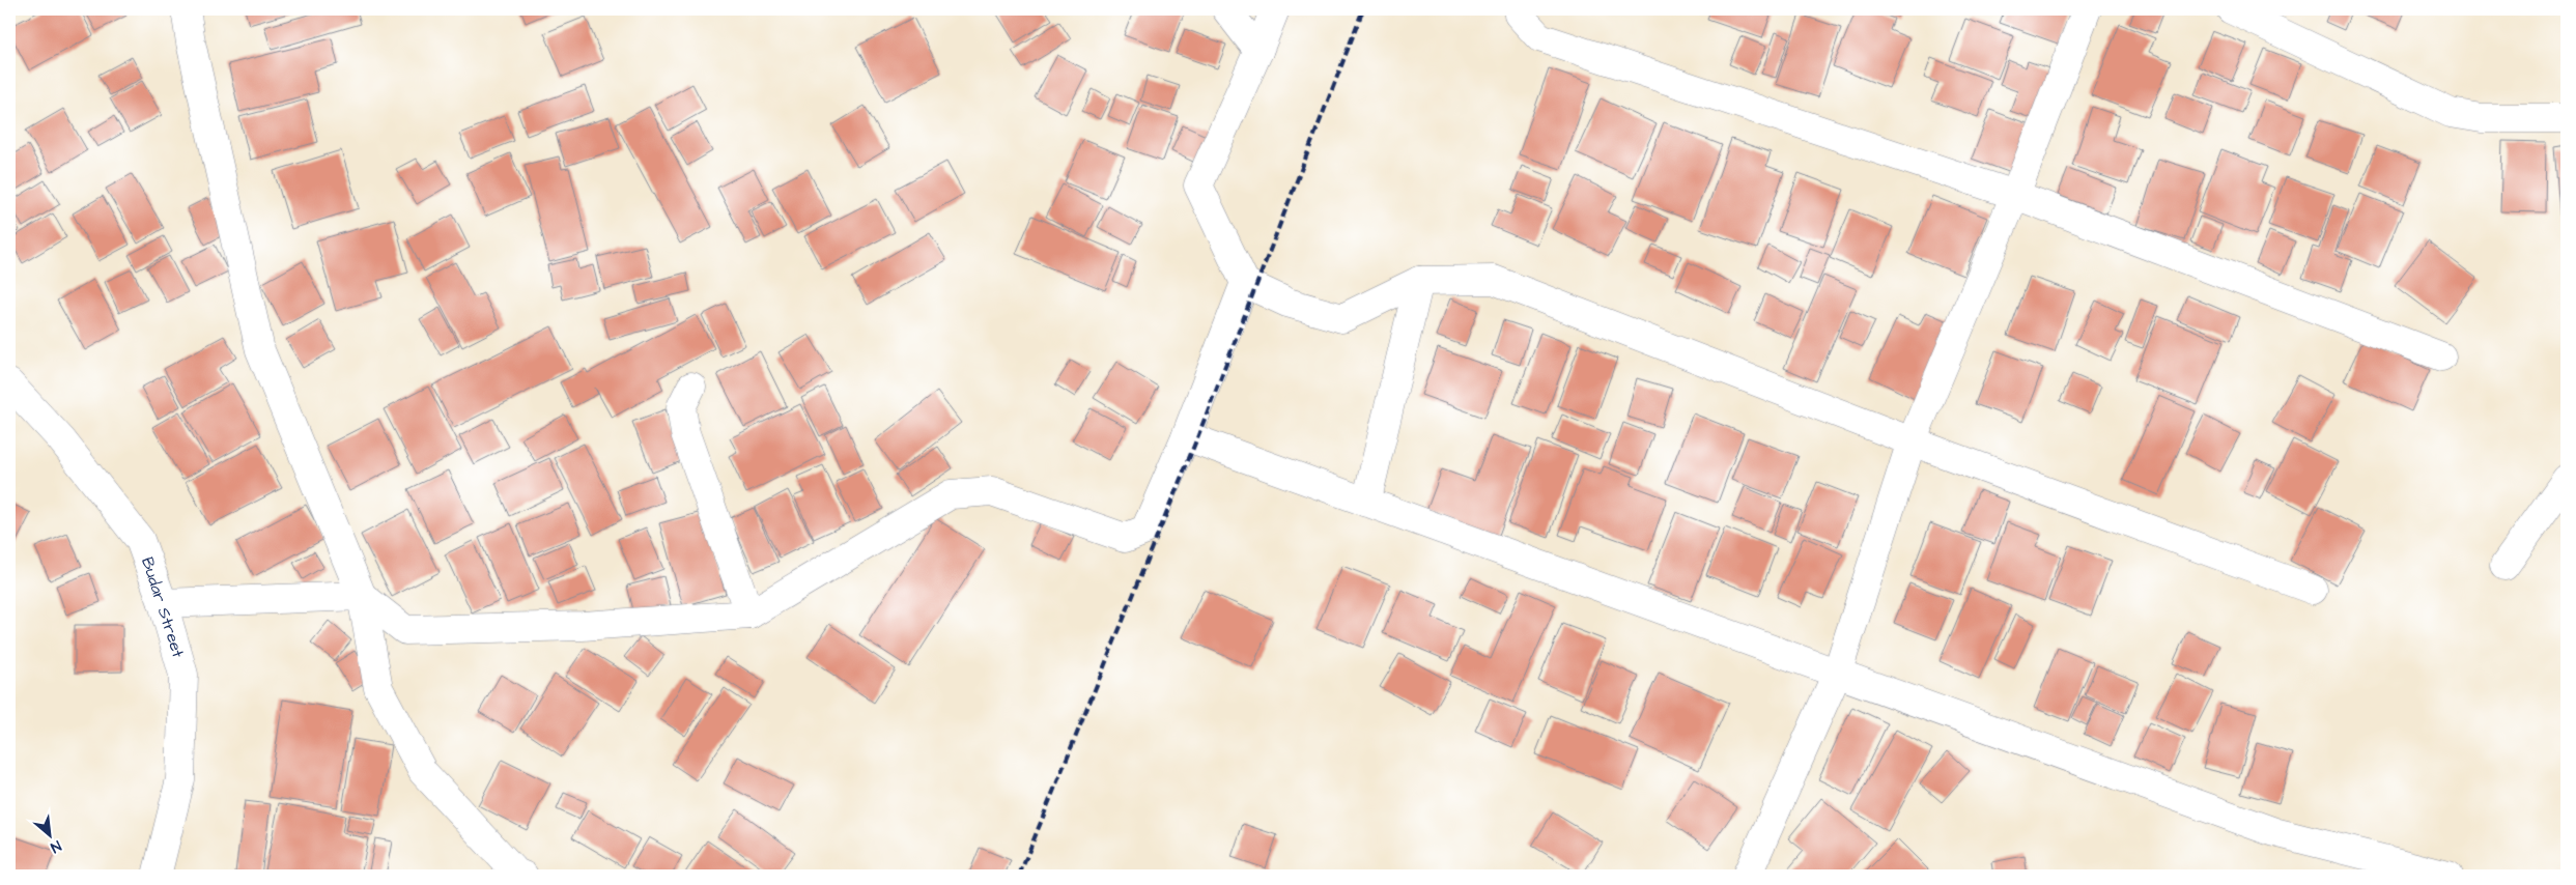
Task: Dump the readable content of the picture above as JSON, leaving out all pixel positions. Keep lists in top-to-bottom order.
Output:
{
  "streets": {
    "street": ["Budar Street"]
  },
  "north": "bottom right"
}
